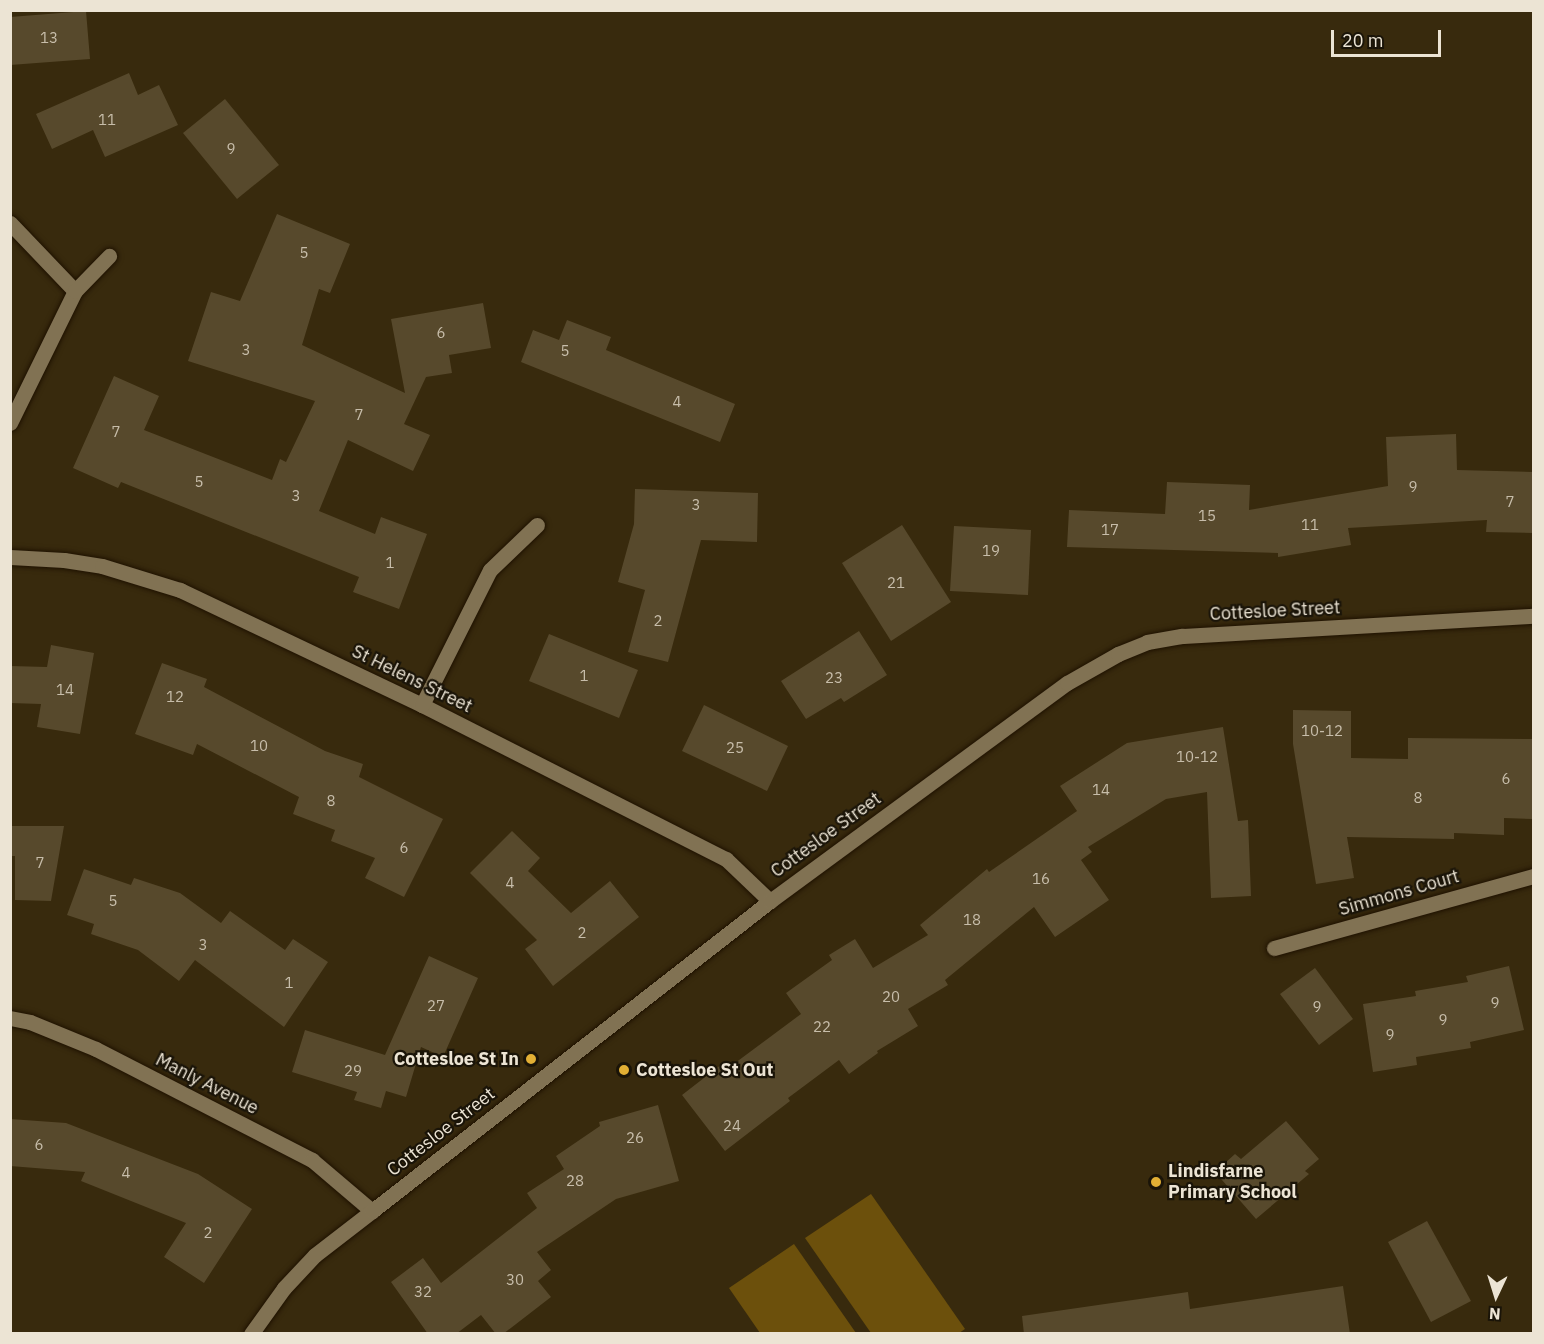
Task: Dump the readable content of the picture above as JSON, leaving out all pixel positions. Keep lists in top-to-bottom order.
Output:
{
  "streets": {
    "street": [
      "Cottesloe Street",
      "St Helens Street",
      "Simmons Court",
      "Manly Avenue"
    ]
  },
  "crossings": [
    ["Cottesloe Street", "St Helens Street"],
    ["Cottesloe Street", "Manly Avenue"]
  ],
  "places": ["Cottesloe St In", "Cottesloe St Out", "Lindisfarne Primary School"],
  "house_numbers": [
    "13",
    "11",
    "9",
    "5",
    "6",
    "3",
    "5",
    "4",
    "7",
    "7",
    "5",
    "9",
    "3",
    "7",
    "3",
    "15",
    "11",
    "17",
    "19",
    "1",
    "21",
    "2",
    "1",
    "23",
    "14",
    "12",
    "10-12",
    "10",
    "25",
    "10-12",
    "6",
    "14",
    "8",
    "8",
    "6",
    "7",
    "16",
    "4",
    "5",
    "18",
    "2",
    "3",
    "1",
    "20",
    "9",
    "27",
    "9",
    "9",
    "22",
    "9",
    "29",
    "24",
    "26",
    "6",
    "4",
    "28",
    "2",
    "30",
    "32"
  ],
  "scale_bar": "20 m",
  "north": "bottom"
}
